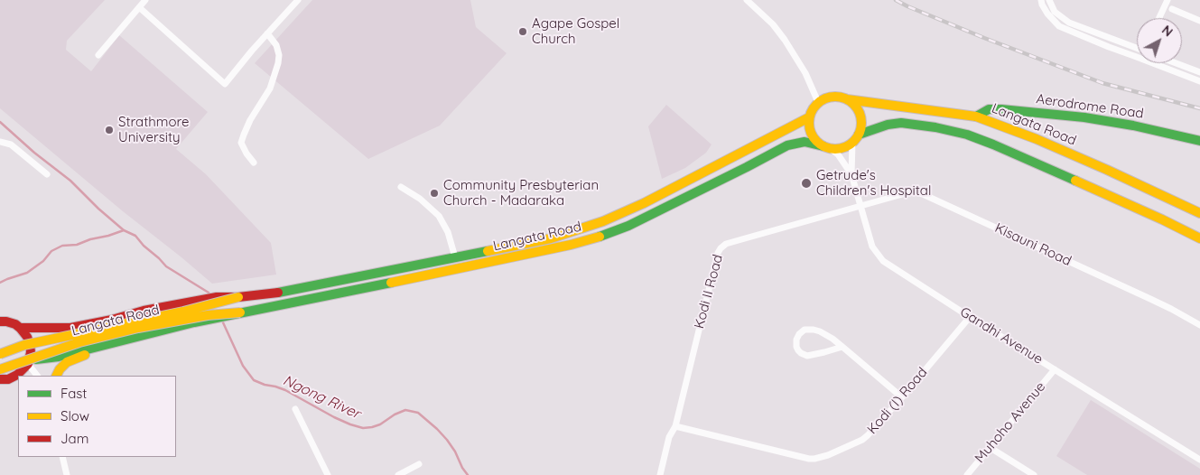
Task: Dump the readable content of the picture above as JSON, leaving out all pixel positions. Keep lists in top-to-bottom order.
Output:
{
  "streets": {
    "main road": ["Aerodrome Road", "Langata Road"],
    "street": [
      "Kisauni Road",
      "Kodi II Road",
      "Gandhi Avenue",
      "Kodi (I) Road",
      "Muhoho Avenue"
    ]
  },
  "crossings": [
    ["Aerodrome Road", "Langata Road"],
    ["Langata Road", "Gandhi Avenue"],
    ["Kisauni Road", "Kodi II Road"],
    ["Kisauni Road", "Gandhi Avenue"],
    ["Kodi II Road", "Gandhi Avenue"],
    ["Kodi II Road", "Kodi (I) Road"],
    ["Gandhi Avenue", "Kodi (I) Road"],
    ["Gandhi Avenue", "Muhoho Avenue"]
  ],
  "water": ["Ngong River"],
  "places": [
    "Agape Gospel Church",
    "Strathmore University",
    "Getrude's Children's Hospital",
    "Community Presbyterian Church - Madaraka"
  ],
  "legend": ["Fast", "Slow", "Jam"],
  "north": "top right"
}
